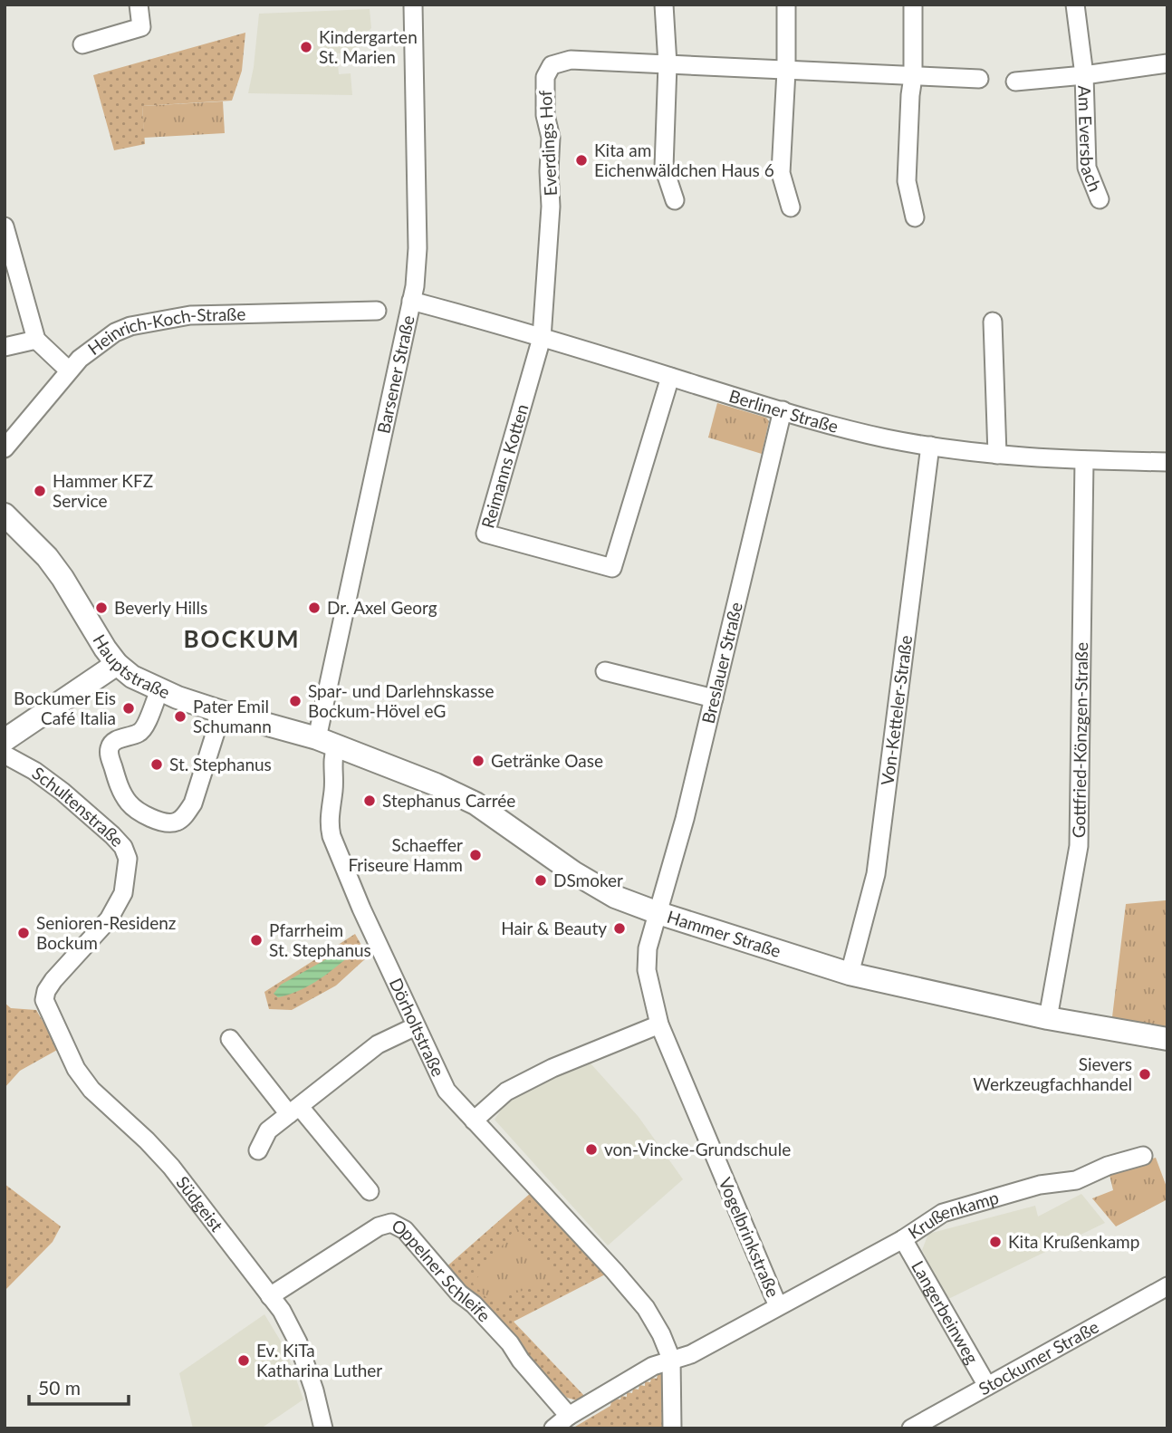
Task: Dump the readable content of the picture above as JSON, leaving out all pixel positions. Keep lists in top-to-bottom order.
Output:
{
  "streets": {
    "main road": ["Hauptstraße", "Hammer Straße"],
    "street": [
      "Am Eversbach",
      "Everdings Hof",
      "Heinrich-Koch-Straße",
      "Barsener Straße",
      "Berliner Straße",
      "Reimanns Kotten",
      "Breslauer Straße",
      "Von-Ketteler-Straße",
      "Gottfried-Könzgen-Straße",
      "Schultenstraße",
      "Dörholtstraße",
      "Südgeist",
      "Krußenkamp",
      "Vogelbrinkstraße",
      "Oppelner Schleife",
      "Langerbeinweg",
      "Stockumer Straße"
    ]
  },
  "crossings": [
    ["Everdings Hof", "Berliner Straße"],
    ["Everdings Hof", "Reimanns Kotten"],
    ["Barsener Straße", "Berliner Straße"],
    ["Barsener Straße", "Hauptstraße"],
    ["Barsener Straße", "Hammer Straße"],
    ["Barsener Straße", "Dörholtstraße"],
    ["Berliner Straße", "Reimanns Kotten"],
    ["Berliner Straße", "Breslauer Straße"],
    ["Berliner Straße", "Von-Ketteler-Straße"],
    ["Berliner Straße", "Gottfried-Könzgen-Straße"],
    ["Breslauer Straße", "Hammer Straße"],
    ["Breslauer Straße", "Vogelbrinkstraße"],
    ["Hauptstraße", "Hammer Straße"],
    ["Hauptstraße", "Dörholtstraße"],
    ["Von-Ketteler-Straße", "Hammer Straße"],
    ["Gottfried-Könzgen-Straße", "Hammer Straße"],
    ["Schultenstraße", "Südgeist"],
    ["Hammer Straße", "Dörholtstraße"],
    ["Hammer Straße", "Vogelbrinkstraße"],
    ["Dörholtstraße", "Vogelbrinkstraße"],
    ["Südgeist", "Oppelner Schleife"],
    ["Krußenkamp", "Vogelbrinkstraße"],
    ["Krußenkamp", "Langerbeinweg"],
    ["Vogelbrinkstraße", "Oppelner Schleife"],
    ["Langerbeinweg", "Stockumer Straße"]
  ],
  "districts": ["BOCKUM"],
  "places": [
    "Kindergarten St. Marien",
    "Kita am Eichenwäldchen Haus 6",
    "Hammer KFZ Service",
    "Beverly Hills",
    "Dr. Axel Georg",
    "Spar- und Darlehnskasse Bockum-Hövel eG",
    "Bockumer Eis Café Italia",
    "Pater Emil Schumann",
    "Getränke Oase",
    "St. Stephanus",
    "Stephanus Carrée",
    "Schaeffer Friseure Hamm",
    "DSmoker",
    "Hair & Beauty",
    "Senioren-Residenz Bockum",
    "Pfarrheim St. Stephanus",
    "Sievers Werkzeugfachhandel",
    "von-Vincke-Grundschule",
    "Kita Krußenkamp",
    "Ev. KiTa Katharina Luther"
  ],
  "scale_bar": "50 m"
}
